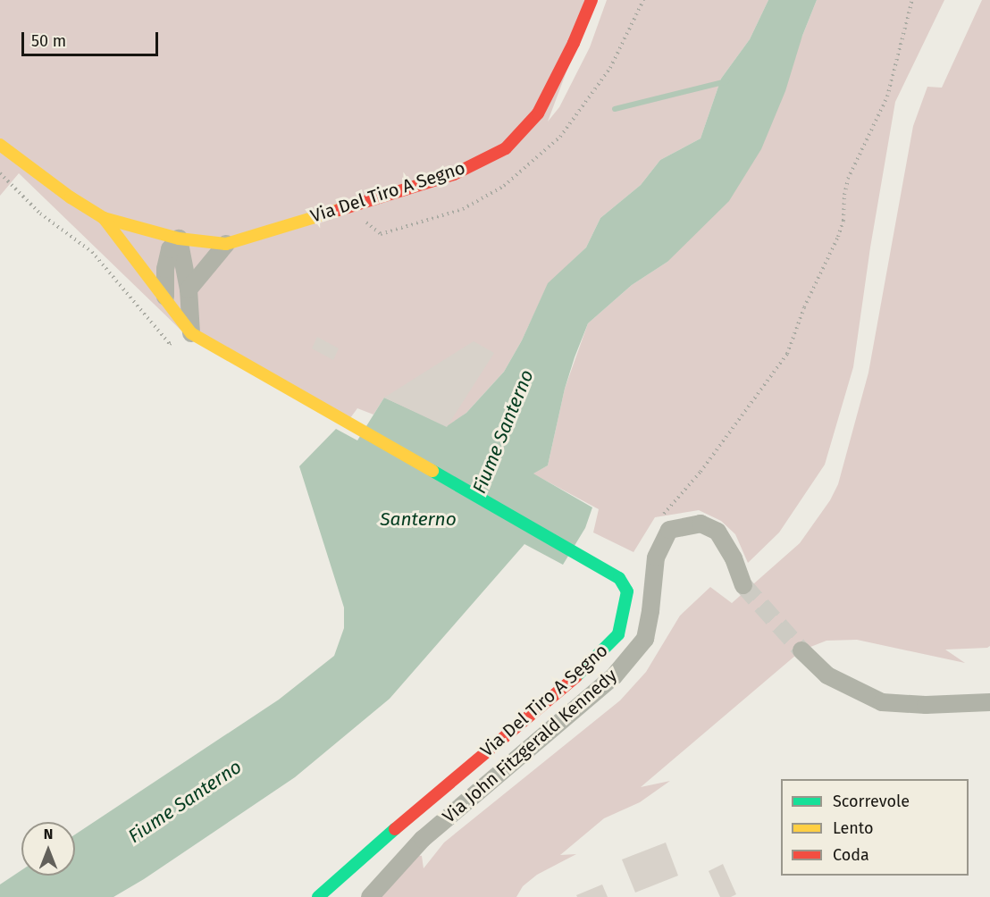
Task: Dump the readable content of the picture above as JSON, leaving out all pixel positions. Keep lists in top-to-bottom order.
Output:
{
  "streets": {
    "street": ["Via Del Tiro A Segno", "Via John Fitzgerald Kennedy"]
  },
  "water": ["Fiume Santerno", "Santerno"],
  "legend": ["Scorrevole", "Lento", "Coda"],
  "scale_bar": "50 m",
  "north": "top"
}
